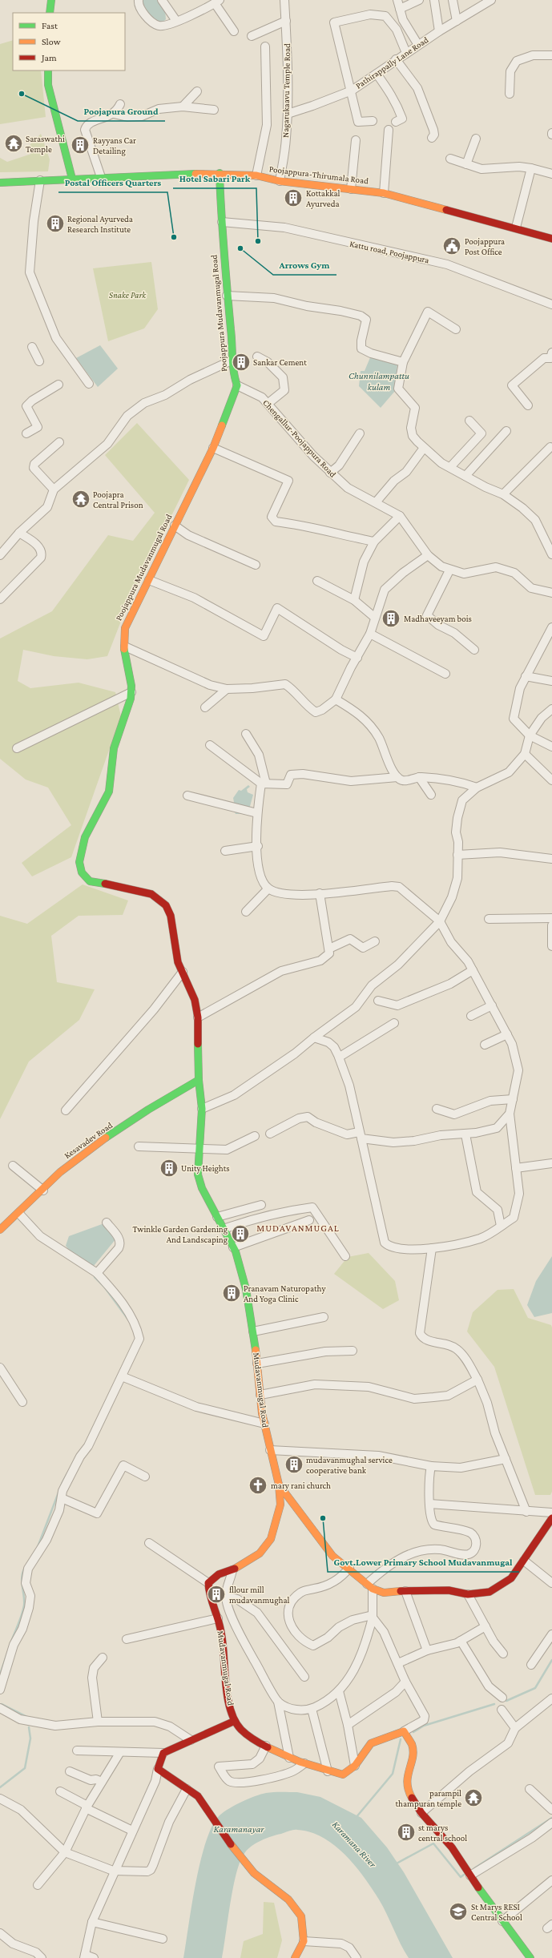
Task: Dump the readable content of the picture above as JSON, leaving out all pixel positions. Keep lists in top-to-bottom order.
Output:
{
  "streets": {
    "street": [
      "Pathirappally Lane Road",
      "Nagarukaavu Temple Road",
      "Poojappura-Thirumala Road",
      "Kattu road, Poojappura",
      "Poojappura Mudavanmugal Road",
      "Chengallur-Poojappura Road",
      "Kesavadev Road",
      "Mudavanmugal Road"
    ]
  },
  "crossings": [
    ["Pathirappally Lane Road", "Nagarukaavu Temple Road"],
    ["Nagarukaavu Temple Road", "Poojappura-Thirumala Road"],
    ["Poojappura-Thirumala Road", "Poojappura Mudavanmugal Road"],
    ["Kattu road, Poojappura", "Poojappura Mudavanmugal Road"],
    ["Poojappura Mudavanmugal Road", "Chengallur-Poojappura Road"],
    ["Poojappura Mudavanmugal Road", "Kesavadev Road"],
    ["Poojappura Mudavanmugal Road", "Mudavanmugal Road"],
    ["Kesavadev Road", "Mudavanmugal Road"]
  ],
  "districts": ["MUDAVANMUGAL"],
  "water": ["Chunnilampattu kulam", "Karamanayar", "Karamana River"],
  "parks": ["Snake Park"],
  "places": {
    "other": [
      "Poojapura Ground",
      "Postal Officers Quarters",
      "Hotel Sabari Park",
      "Arrows Gym",
      "Govt.Lower Primary School Mudavanmugal"
    ],
    "temple": ["Saraswathi Temple", "Poojapra Central Prison", "parampil thampuran temple"],
    "building": [
      "Rayyans Car Detailing",
      "Kottakkal Ayurveda",
      "Regional Ayurveda Research Institute",
      "Sankar Cement",
      "Madhaveeyam bois",
      "Unity Heights",
      "Twinkle Garden Gardening And Landscaping",
      "Pranavam Naturopathy And Yoga Clinic",
      "mudavanmughal service cooperative bank",
      "fllour mill mudavanmughal",
      "st marys central school"
    ],
    "public building": ["Poojappura Post Office"],
    "church": ["mary rani church"],
    "school or university": ["St Marys RESI Central School"]
  },
  "legend": ["Fast", "Slow", "Jam"]
}
